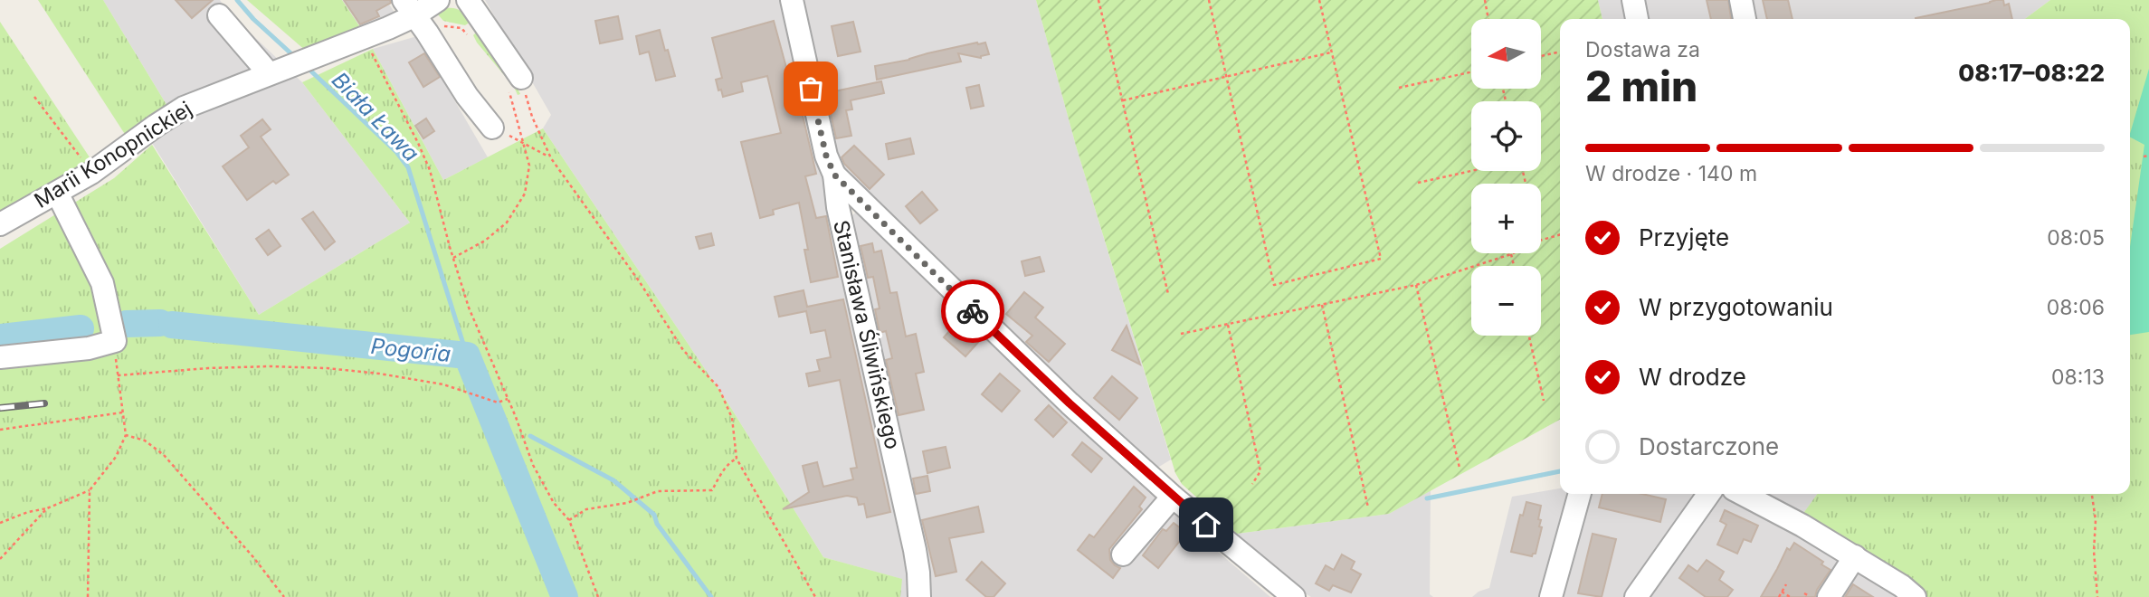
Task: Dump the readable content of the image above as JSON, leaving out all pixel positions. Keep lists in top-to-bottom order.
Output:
{
  "streets": {
    "street": ["Marii Konopnickiej", "Stanisława Śliwińskiego"]
  },
  "water": ["Biała Ława", "Pogoria"],
  "north": "left",
  "page": {
    "map_buttons": ["+", "−"],
    "heading": ["2 min", "Dostawa za", "08:17–08:22"],
    "bar": "W drodze · 140 m",
    "list": [
      ["Przyjęte", "08:05"],
      ["W przygotowaniu", "08:06"],
      ["W drodze", "08:13"],
      "Dostarczone"
    ]
  }
}
